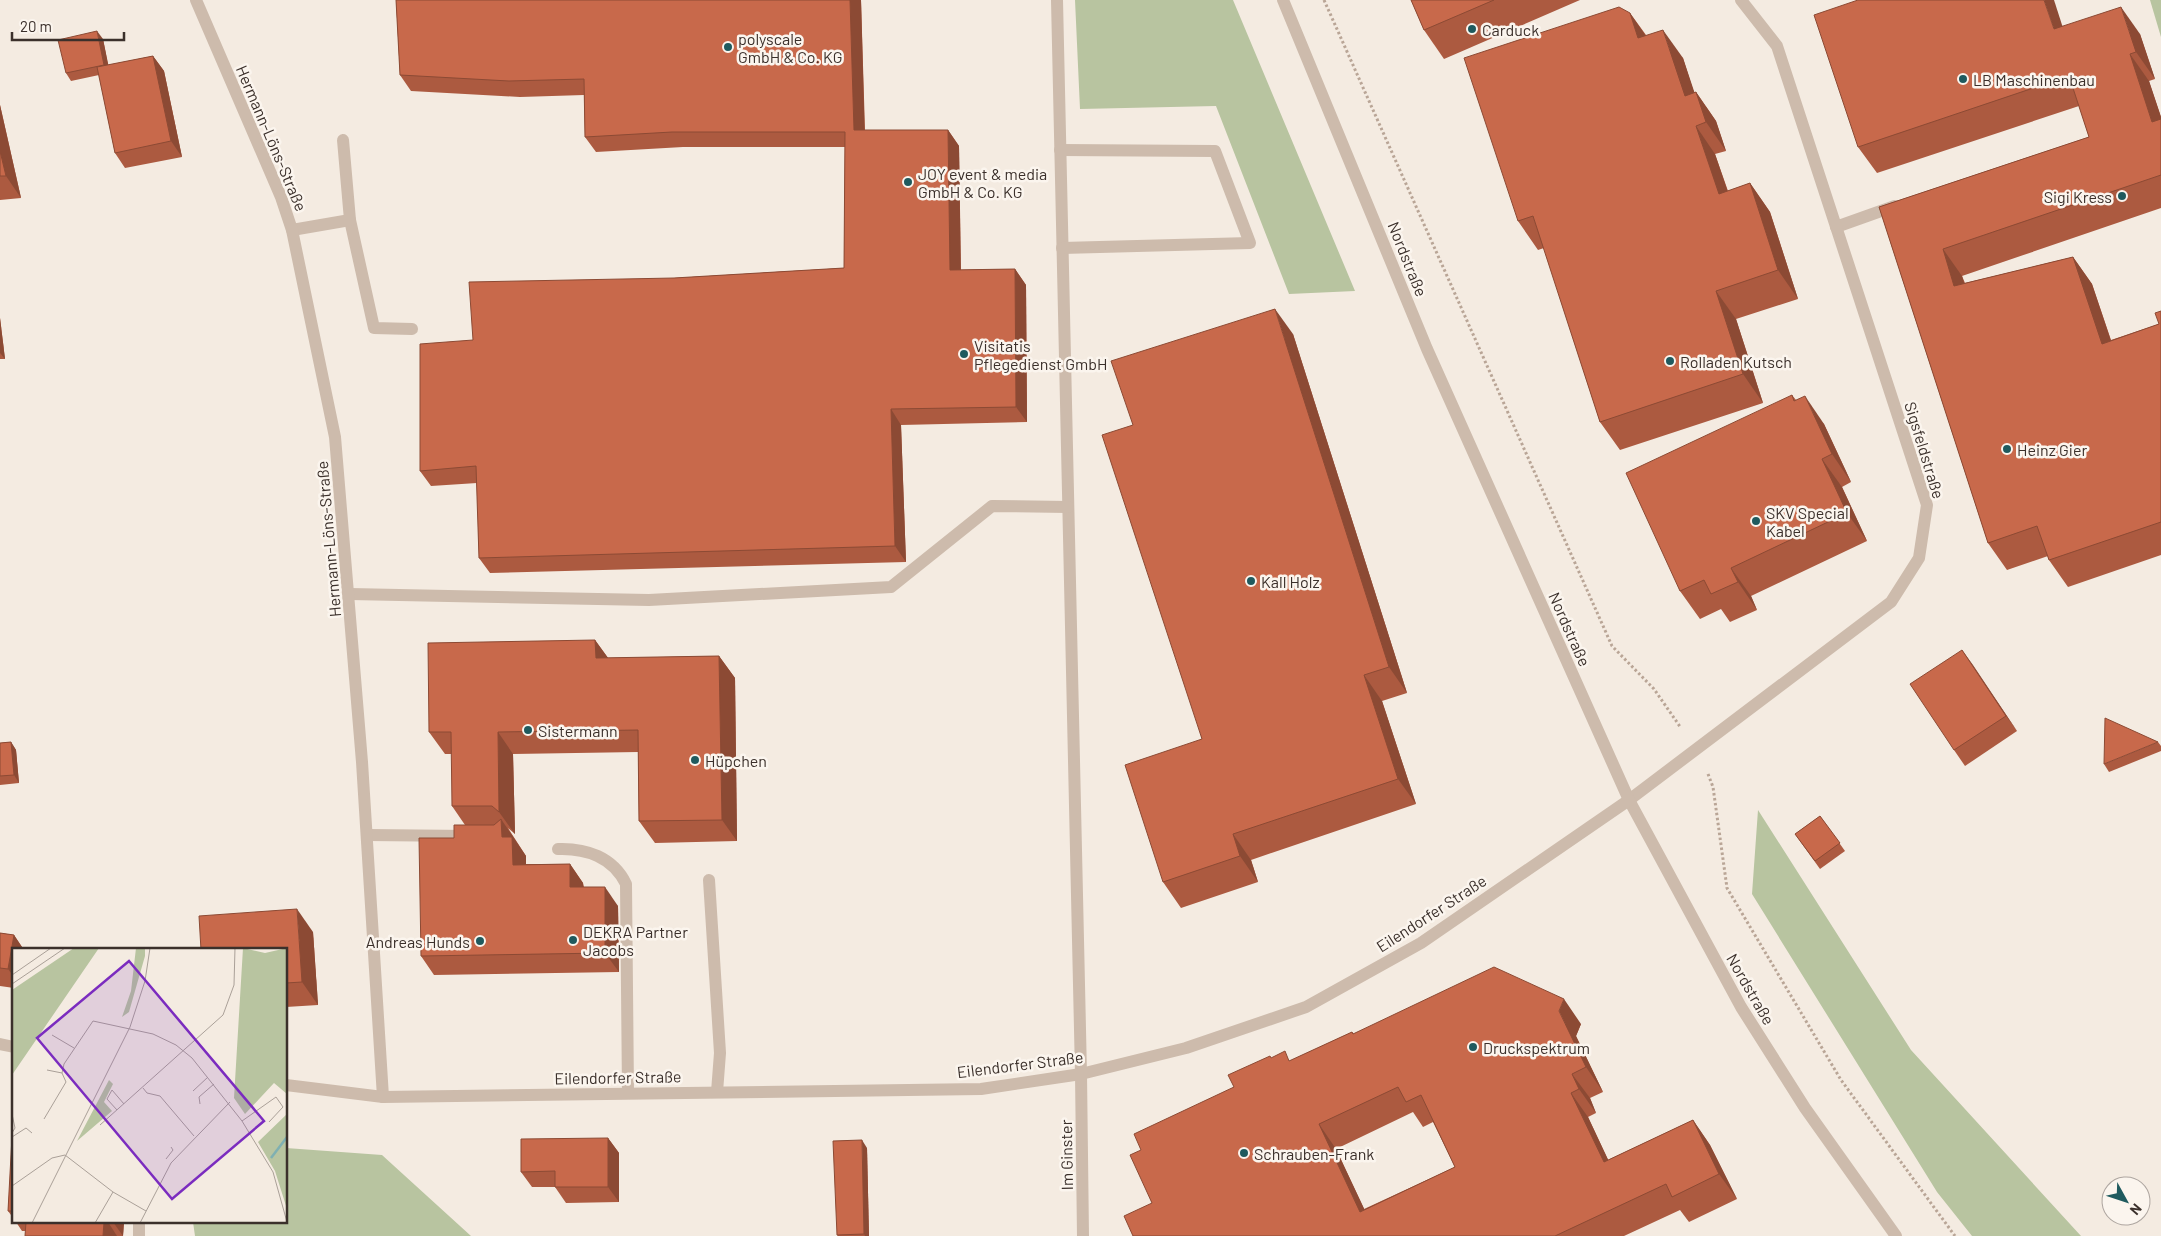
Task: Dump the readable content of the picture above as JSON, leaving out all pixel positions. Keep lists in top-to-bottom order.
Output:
{
  "streets": {
    "street": [
      "Hermann-Löns-Straße",
      "Nordstraße",
      "Sigsfeldstraße",
      "Eilendorfer Straße",
      "Im Ginster"
    ]
  },
  "crossings": [
    ["Hermann-Löns-Straße", "Eilendorfer Straße"],
    ["Nordstraße", "Sigsfeldstraße"],
    ["Nordstraße", "Eilendorfer Straße"],
    ["Sigsfeldstraße", "Eilendorfer Straße"],
    ["Eilendorfer Straße", "Im Ginster"]
  ],
  "places": [
    "Carduck",
    "polyscale GmbH & Co. KG",
    "LB Maschinenbau",
    "JOY event & media GmbH & Co. KG",
    "Sigi Kress",
    "Visitatis Pflegedienst GmbH",
    "Rolladen Kutsch",
    "Heinz Gier",
    "SKV Special Kabel",
    "Kall Holz",
    "Sistermann",
    "Hüpchen",
    "DEKRA Partner Jacobs",
    "Andreas Hunds",
    "Druckspektrum",
    "Schrauben-Frank"
  ],
  "scale_bar": "20 m",
  "north": "bottom right"
}
